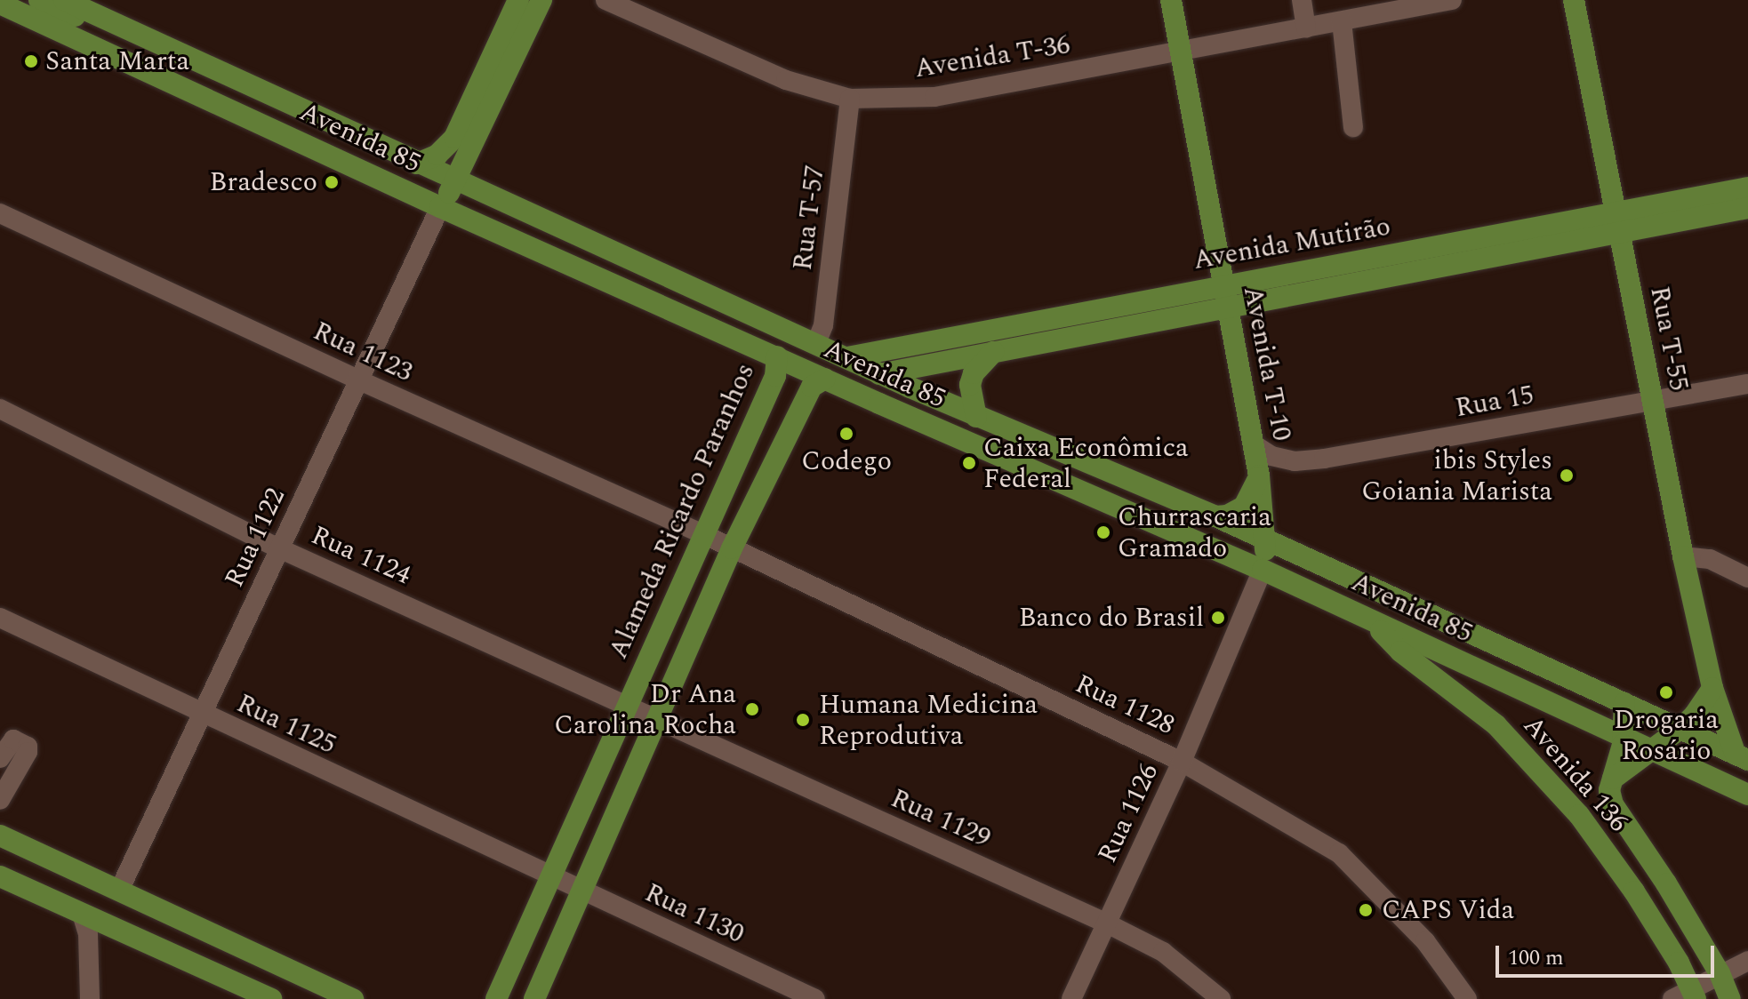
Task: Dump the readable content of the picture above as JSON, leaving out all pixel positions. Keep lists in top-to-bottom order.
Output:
{
  "streets": {
    "main road": [
      "Avenida 85",
      "Avenida Mutirão",
      "Rua T-55",
      "Avenida T-10",
      "Alameda Ricardo Paranhos",
      "Avenida 136"
    ],
    "street": [
      "Avenida T-36",
      "Rua T-57",
      "Rua 1123",
      "Rua 15",
      "Rua 1122",
      "Rua 1124",
      "Rua 1128",
      "Rua 1125",
      "Rua 1126",
      "Rua 1129",
      "Rua 1130"
    ]
  },
  "crossings": [
    ["Avenida T-36", "Rua T-57"],
    ["Avenida T-36", "Avenida T-10"],
    ["Avenida 85", "Rua T-57"],
    ["Avenida 85", "Avenida Mutirão"],
    ["Avenida 85", "Rua T-55"],
    ["Avenida 85", "Avenida T-10"],
    ["Avenida 85", "Alameda Ricardo Paranhos"],
    ["Avenida 85", "Rua 1122"],
    ["Avenida 85", "Avenida 136"],
    ["Avenida 85", "Rua 1126"],
    ["Avenida Mutirão", "Rua T-55"],
    ["Avenida Mutirão", "Avenida T-10"],
    ["Rua T-55", "Rua 15"],
    ["Rua 1123", "Alameda Ricardo Paranhos"],
    ["Rua 1123", "Rua 1122"],
    ["Rua 1123", "Rua 1128"],
    ["Avenida T-10", "Rua 15"],
    ["Avenida T-10", "Rua 1126"],
    ["Alameda Ricardo Paranhos", "Rua 1124"],
    ["Alameda Ricardo Paranhos", "Rua 1128"],
    ["Alameda Ricardo Paranhos", "Rua 1125"],
    ["Alameda Ricardo Paranhos", "Rua 1129"],
    ["Alameda Ricardo Paranhos", "Rua 1130"],
    ["Rua 1122", "Rua 1124"],
    ["Rua 1122", "Rua 1125"],
    ["Rua 1124", "Rua 1129"],
    ["Rua 1128", "Rua 1126"],
    ["Rua 1125", "Rua 1130"],
    ["Rua 1126", "Rua 1129"]
  ],
  "places": [
    "Santa Marta",
    "Bradesco",
    "Codego",
    "Caixa Econômica Federal",
    "ibis Styles Goiania Marista",
    "Churrascaria Gramado",
    "Banco do Brasil",
    "Drogaria Rosário",
    "Dr Ana Carolina Rocha",
    "Humana Medicina Reprodutiva",
    "CAPS Vida"
  ],
  "scale_bar": "100 m"
}
